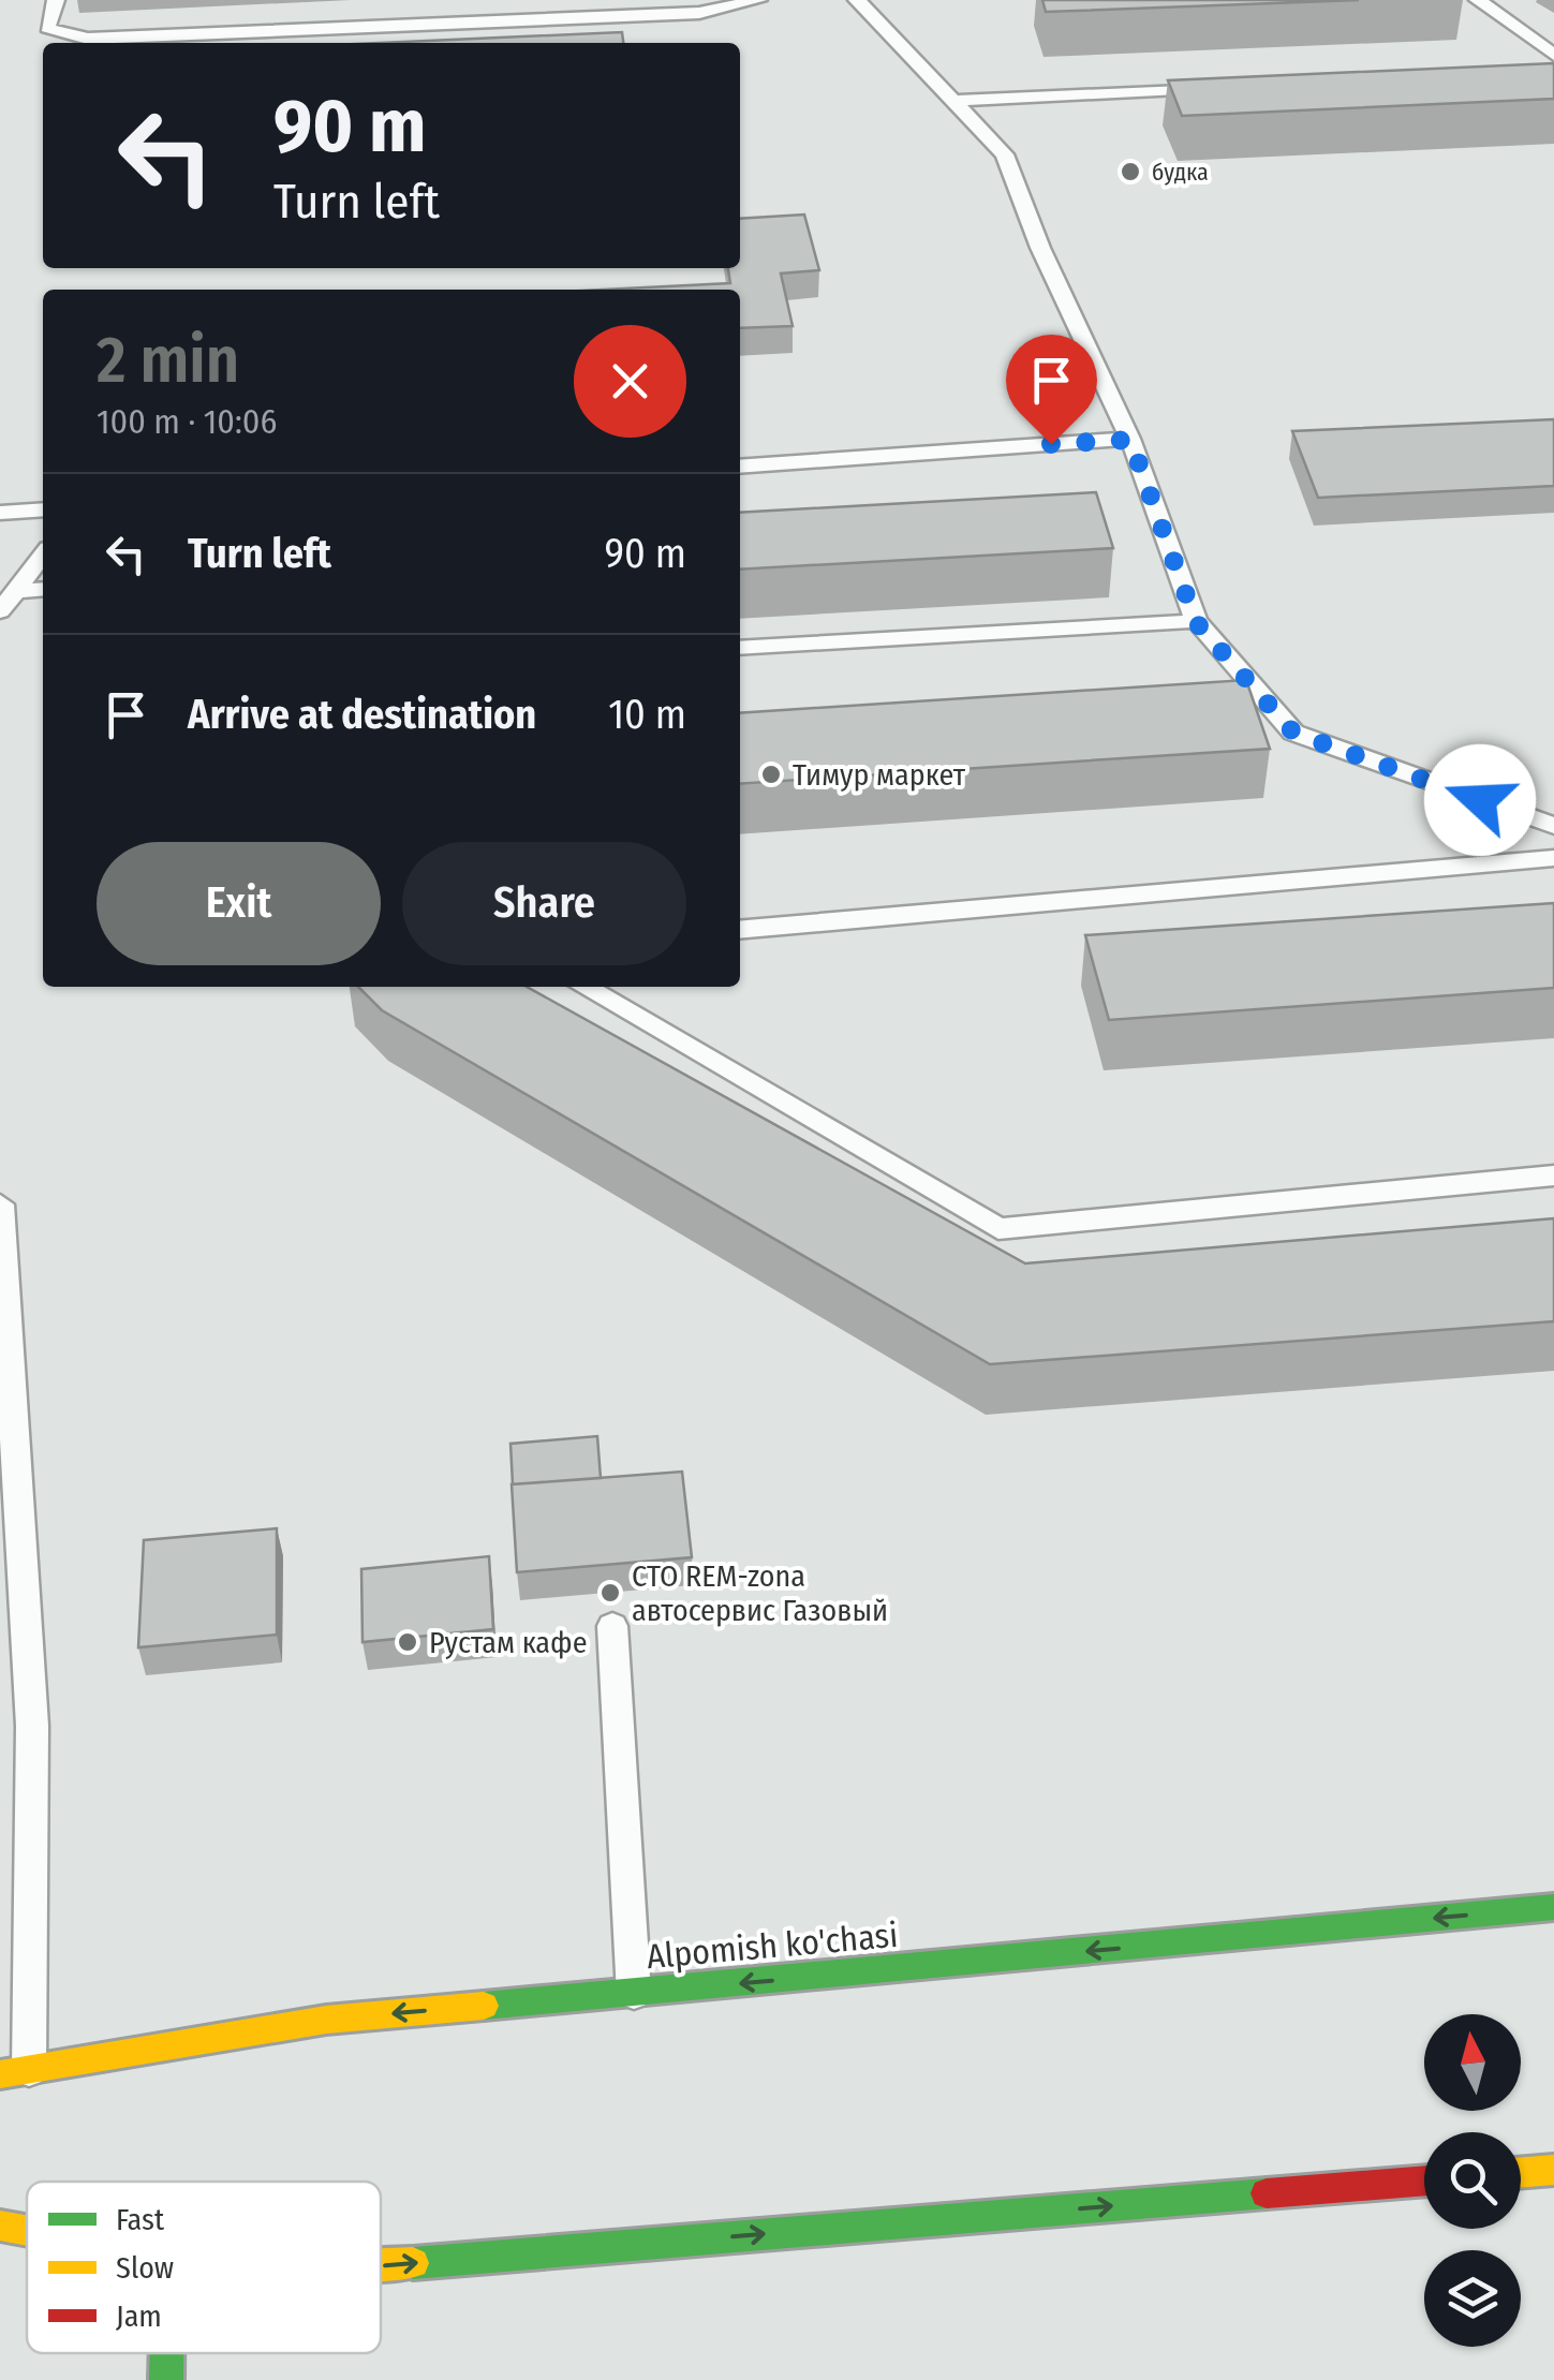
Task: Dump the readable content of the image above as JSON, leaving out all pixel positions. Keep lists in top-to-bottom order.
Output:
{
  "streets": {
    "main road": ["Alpomish ko'chasi"]
  },
  "one_way": ["Alpomish ko'chasi"],
  "places": [
    "будка",
    "Тимур маркет",
    "СТО REM-zona автосервис Газовый",
    "Рустам кафе"
  ],
  "legend": ["Fast", "Slow", "Jam"],
  "north": "top",
  "page": {
    "turn": ["90 m", "Turn left"],
    "heading": ["2 min", "100 m · 10:06"],
    "list": [
      {
        "name": "Turn left",
        "value": "90 m"
      },
      {
        "name": "Arrive at destination",
        "value": "10 m"
      }
    ],
    "buttons": ["Exit", "Share"]
  }
}
